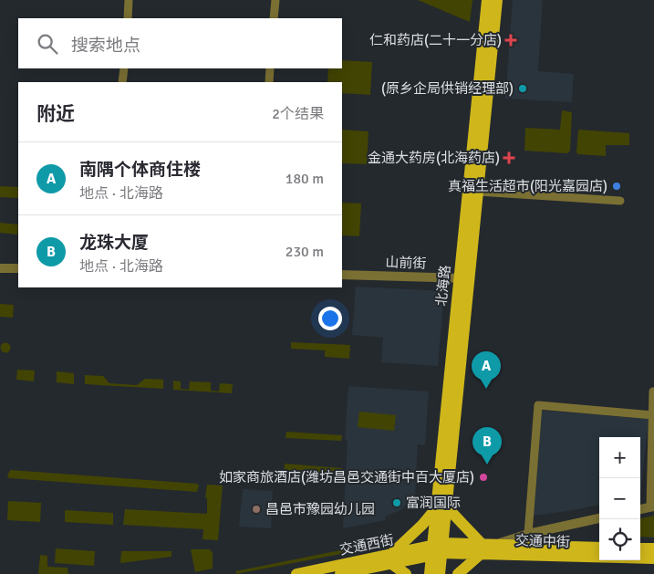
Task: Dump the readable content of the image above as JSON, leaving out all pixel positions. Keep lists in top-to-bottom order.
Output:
{
  "streets": {
    "main road": ["北海路", "交通中街", "交通西街"],
    "street": ["山前街"]
  },
  "crossings": [
    ["山前街", "北海路"],
    ["北海路", "交通中街"],
    ["北海路", "交通西街"],
    ["交通中街", "交通西街"]
  ],
  "places": {
    "health": ["仁和药店(二十一分店)", "金通大药房(北海药店)"],
    "other": [
      "(原乡企局供销经理部)",
      "真福生活超市(阳光嘉园店)",
      "如家商旅酒店(潍坊昌邑交通街中百大厦店)",
      "富润国际",
      "昌邑市豫园幼儿园"
    ]
  },
  "page": {
    "search": "搜索地点",
    "heading": ["附近", "2个结果"],
    "list": [
      {
        "mark": "A",
        "name": "南隅个体商住楼",
        "note": "地点 · 北海路",
        "value": "180 m"
      },
      {
        "mark": "B",
        "name": "龙珠大厦",
        "note": "地点 · 北海路",
        "value": "230 m"
      }
    ],
    "pins": ["A", "B"],
    "map_buttons": ["+", "−"]
  }
}
